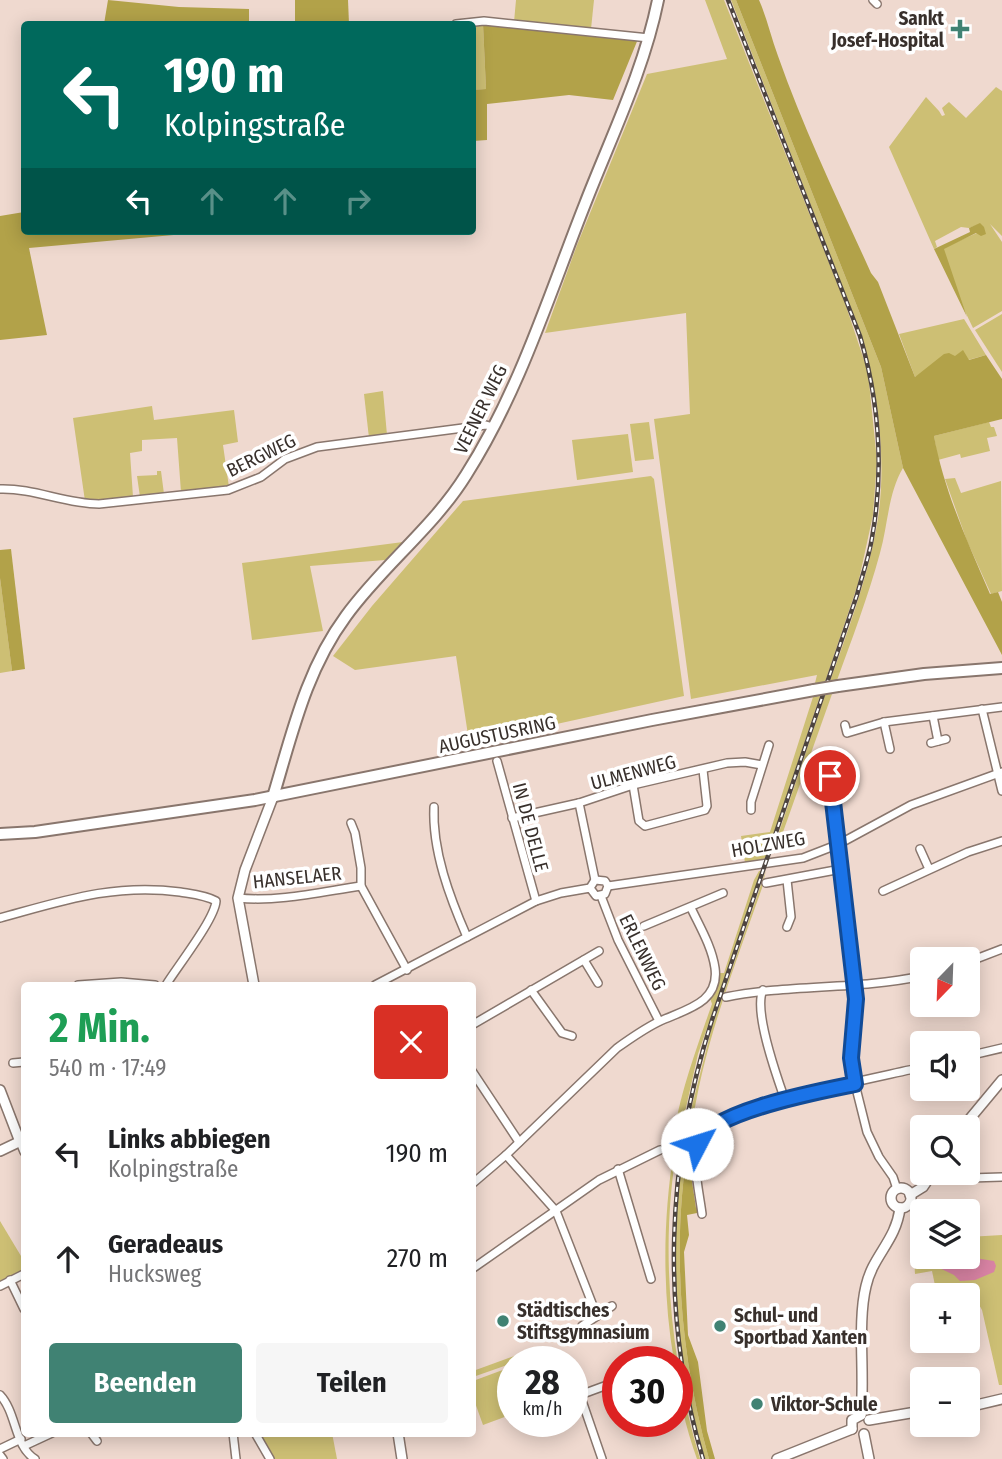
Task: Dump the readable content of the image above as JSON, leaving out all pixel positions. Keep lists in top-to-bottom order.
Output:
{
  "streets": {
    "main road": ["VEENER WEG", "AUGUSTUSRING"],
    "street": [
      "BERGWEG",
      "ULMENWEG",
      "IN DE DELLE",
      "HOLZWEG",
      "HANSELAER",
      "ERLENWEG"
    ]
  },
  "crossings": [
    ["VEENER WEG", "BERGWEG"],
    ["VEENER WEG", "AUGUSTUSRING"],
    ["ULMENWEG", "IN DE DELLE"],
    ["HOLZWEG", "ERLENWEG"]
  ],
  "places": {
    "health": ["Sankt Josef-Hospital"],
    "other": ["Städtisches Stiftsgymnasium", "Schul- und Sportbad Xanten", "Viktor-Schule"]
  },
  "north": "bottom left",
  "page": {
    "turn": ["190 m", "Kolpingstraße"],
    "map_buttons": ["+", "−"],
    "heading": ["2 Min.", "540 m · 17:49"],
    "list": [
      {
        "name": "Links abbiegen",
        "note": "Kolpingstraße",
        "value": "190 m"
      },
      {
        "name": "Geradeaus",
        "note": "Hucksweg",
        "value": "270 m"
      }
    ],
    "buttons": ["Beenden", "Teilen"],
    "speed": "28 km/h",
    "limit": "30"
  }
}
